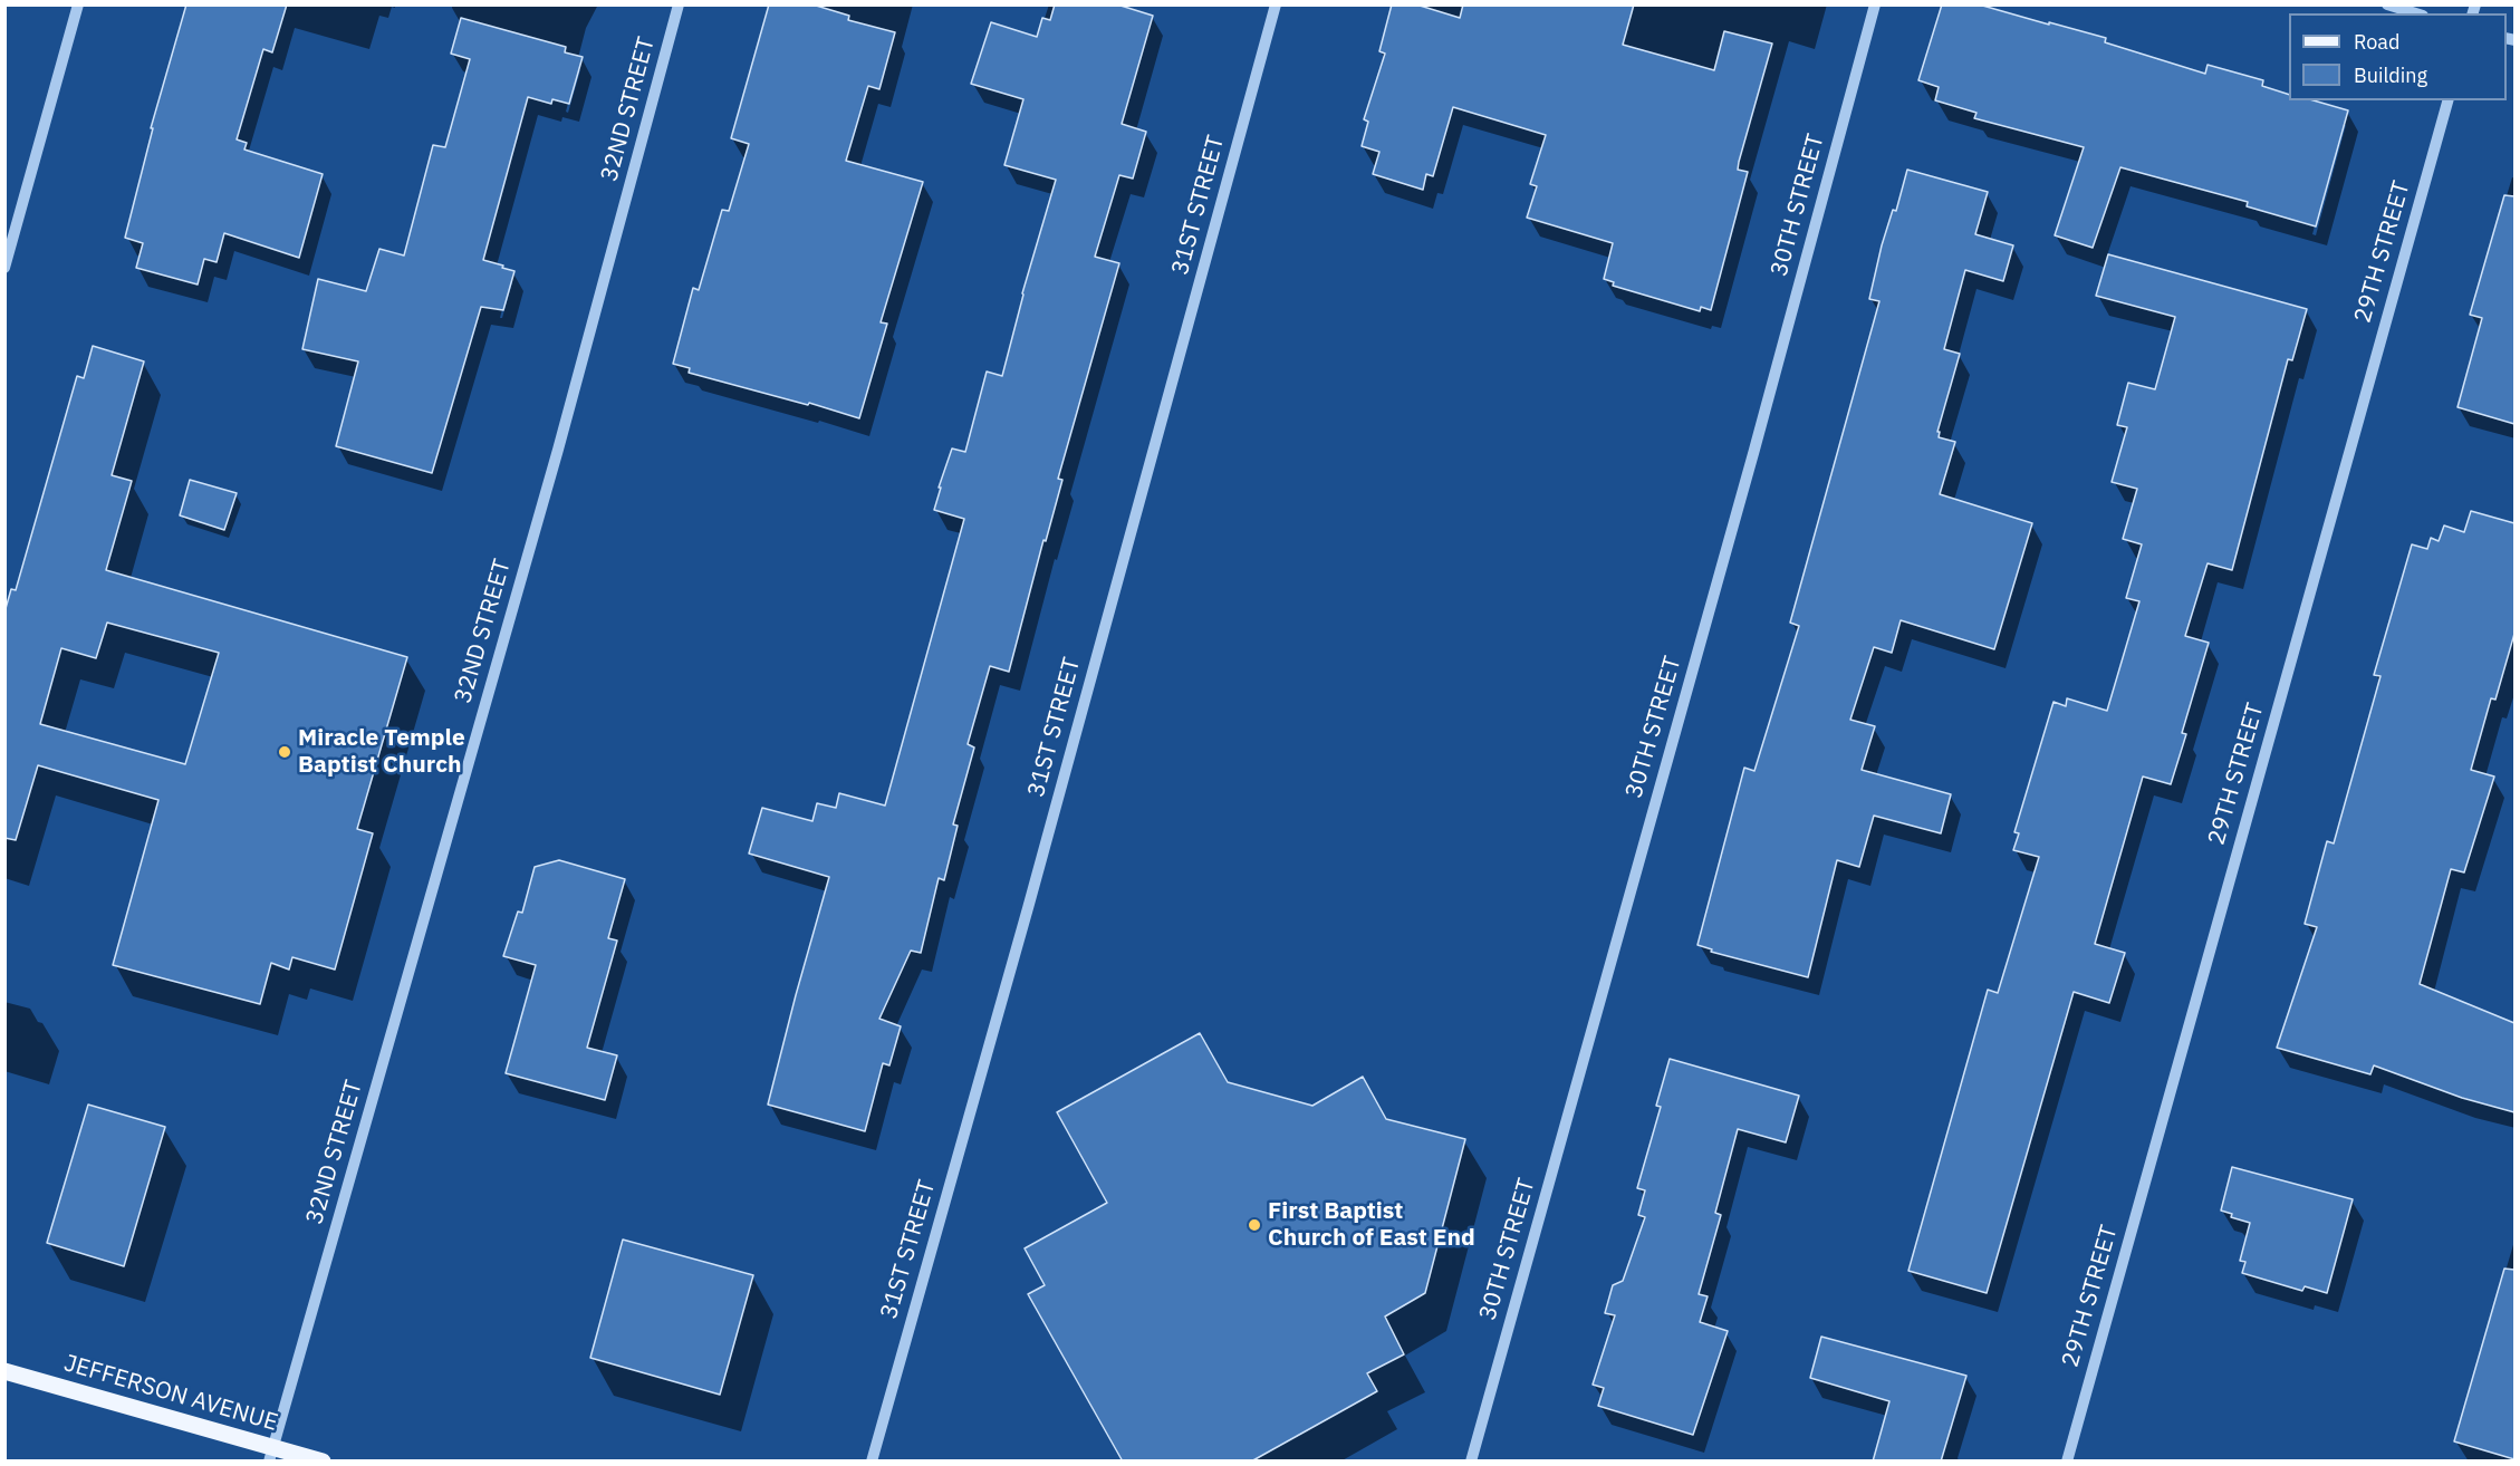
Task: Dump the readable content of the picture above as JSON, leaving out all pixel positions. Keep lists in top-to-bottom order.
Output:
{
  "streets": {
    "main road": ["JEFFERSON AVENUE"],
    "street": [
      "32ND STREET",
      "31ST STREET",
      "30TH STREET",
      "29TH STREET"
    ]
  },
  "crossings": [
    ["32ND STREET", "JEFFERSON AVENUE"]
  ],
  "places": ["Miracle Temple Baptist Church", "First Baptist Church of East End"],
  "legend": ["Road", "Building"]
}
